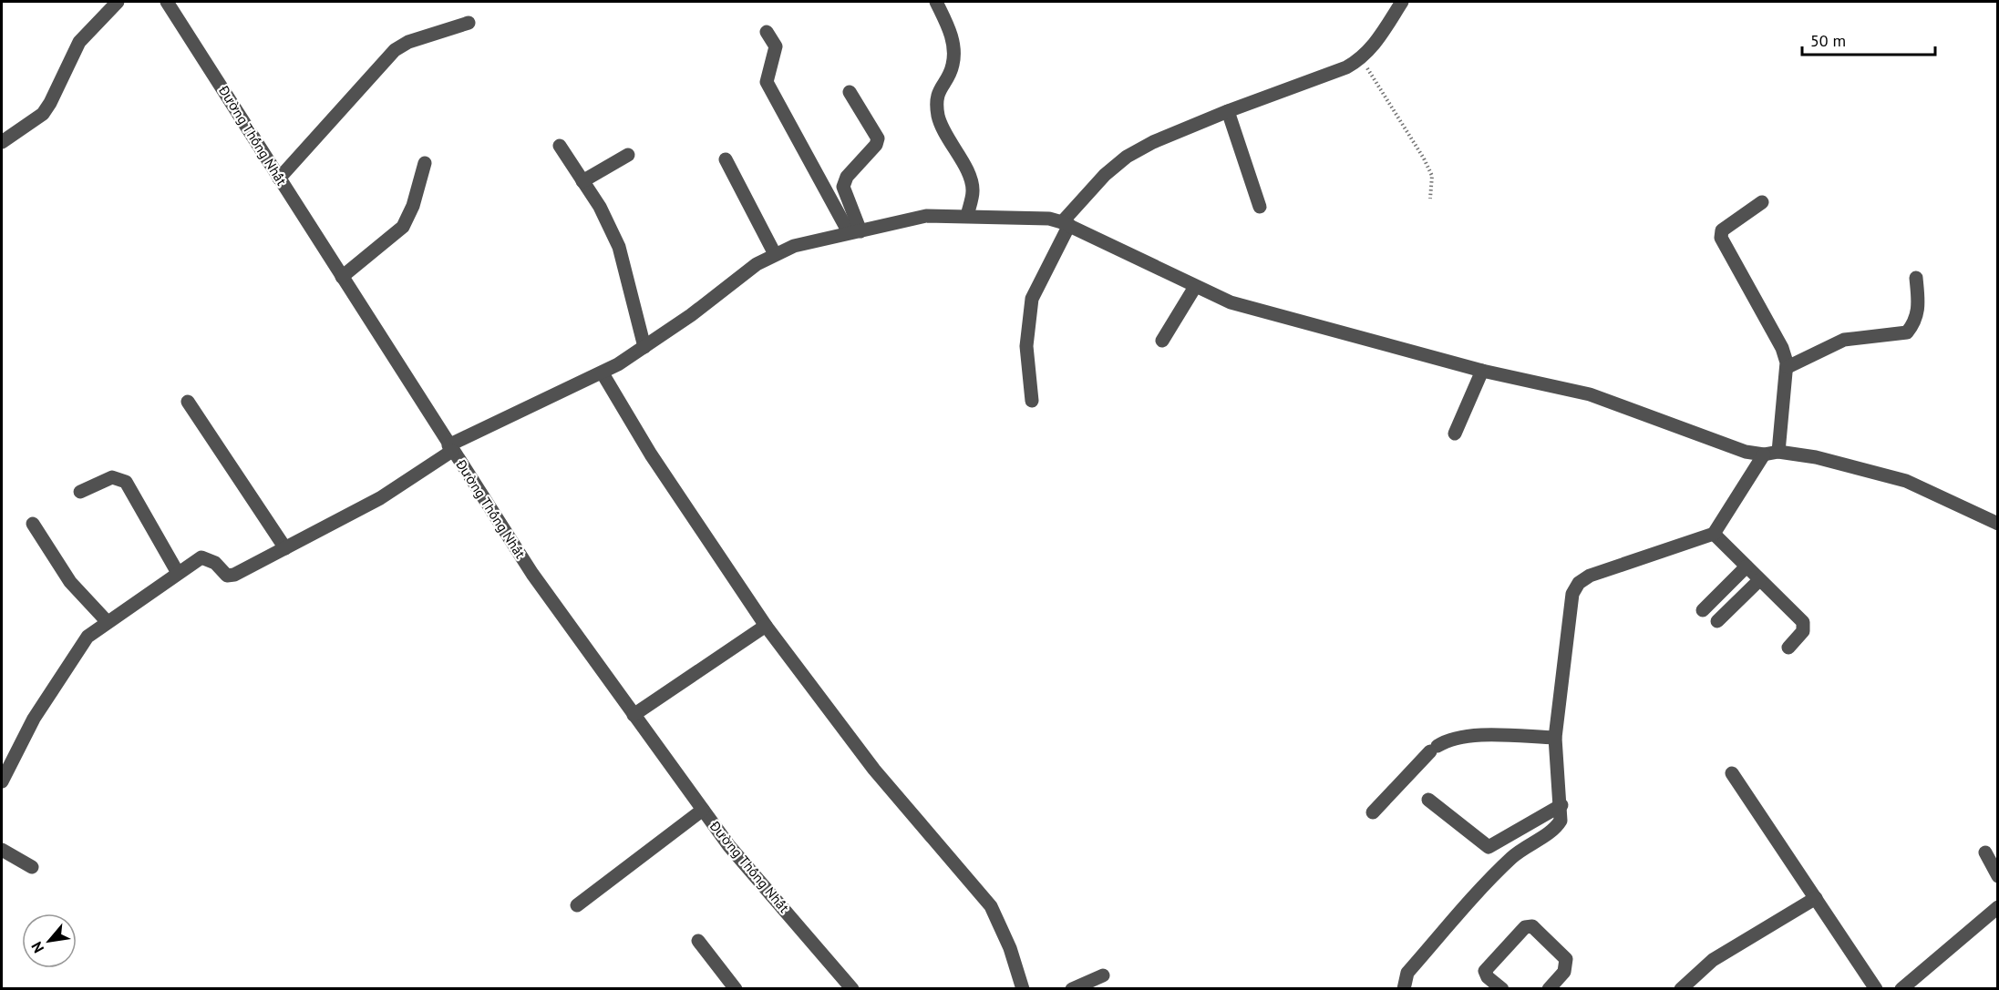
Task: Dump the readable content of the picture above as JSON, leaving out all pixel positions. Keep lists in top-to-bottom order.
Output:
{
  "streets": {
    "street": ["Đường Thống Nhất"]
  },
  "scale_bar": "50 m",
  "north": "bottom left"
}
